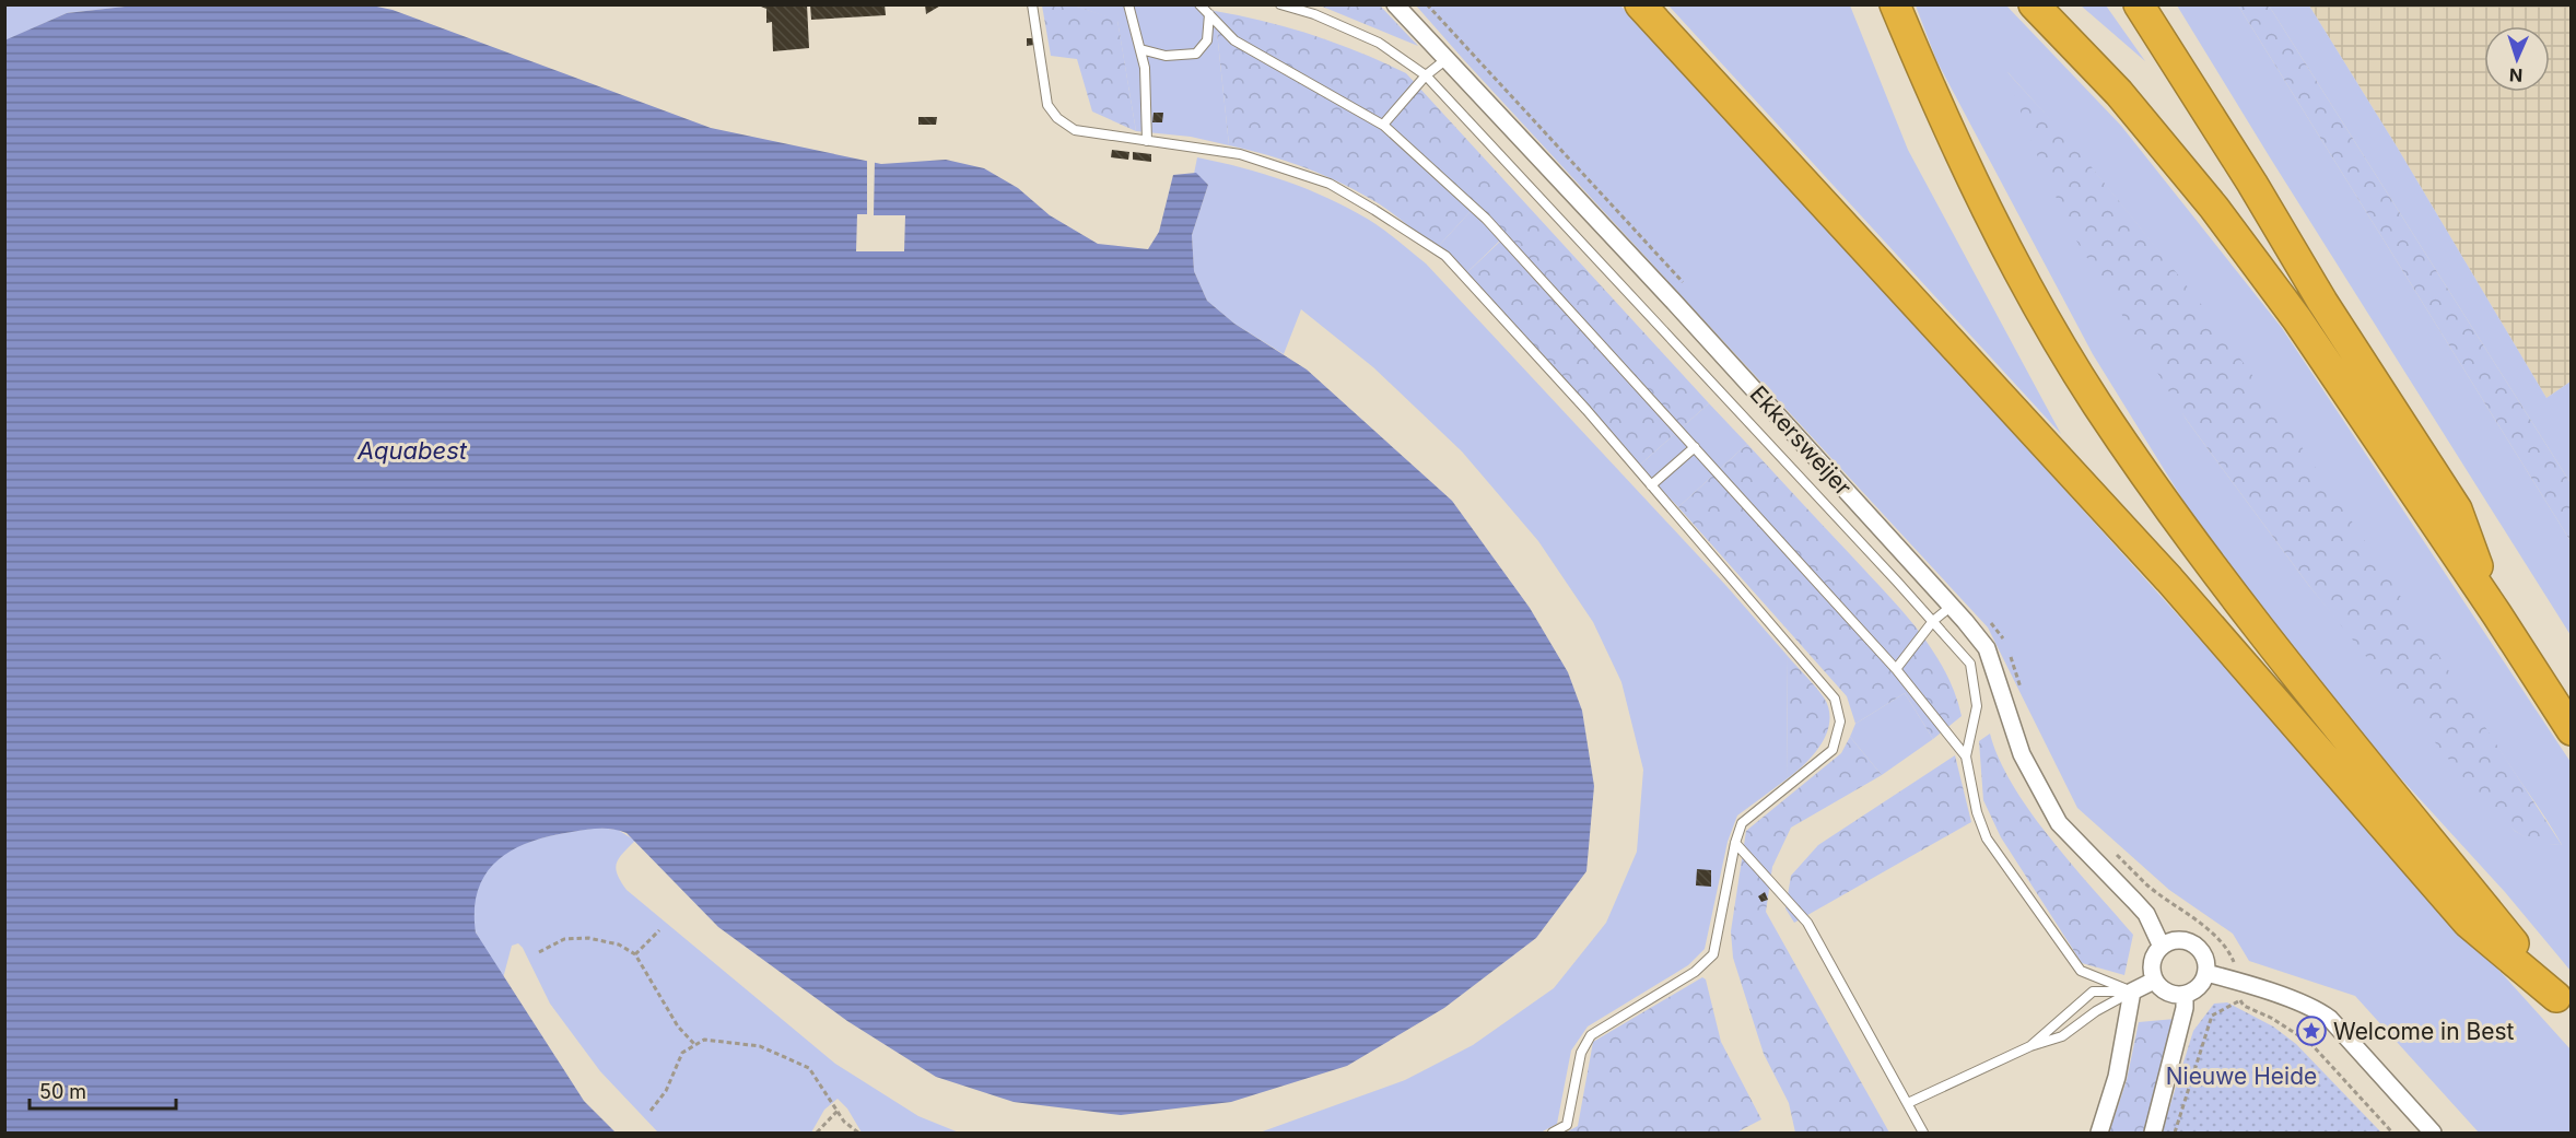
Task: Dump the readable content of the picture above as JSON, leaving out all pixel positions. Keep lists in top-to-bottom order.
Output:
{
  "streets": {
    "street": ["Ekkersweijer"]
  },
  "water": ["Aquabest"],
  "parks": ["Nieuwe Heide"],
  "places": {
    "place": ["Welcome in Best"]
  },
  "scale_bar": "50 m",
  "north": "bottom"
}
